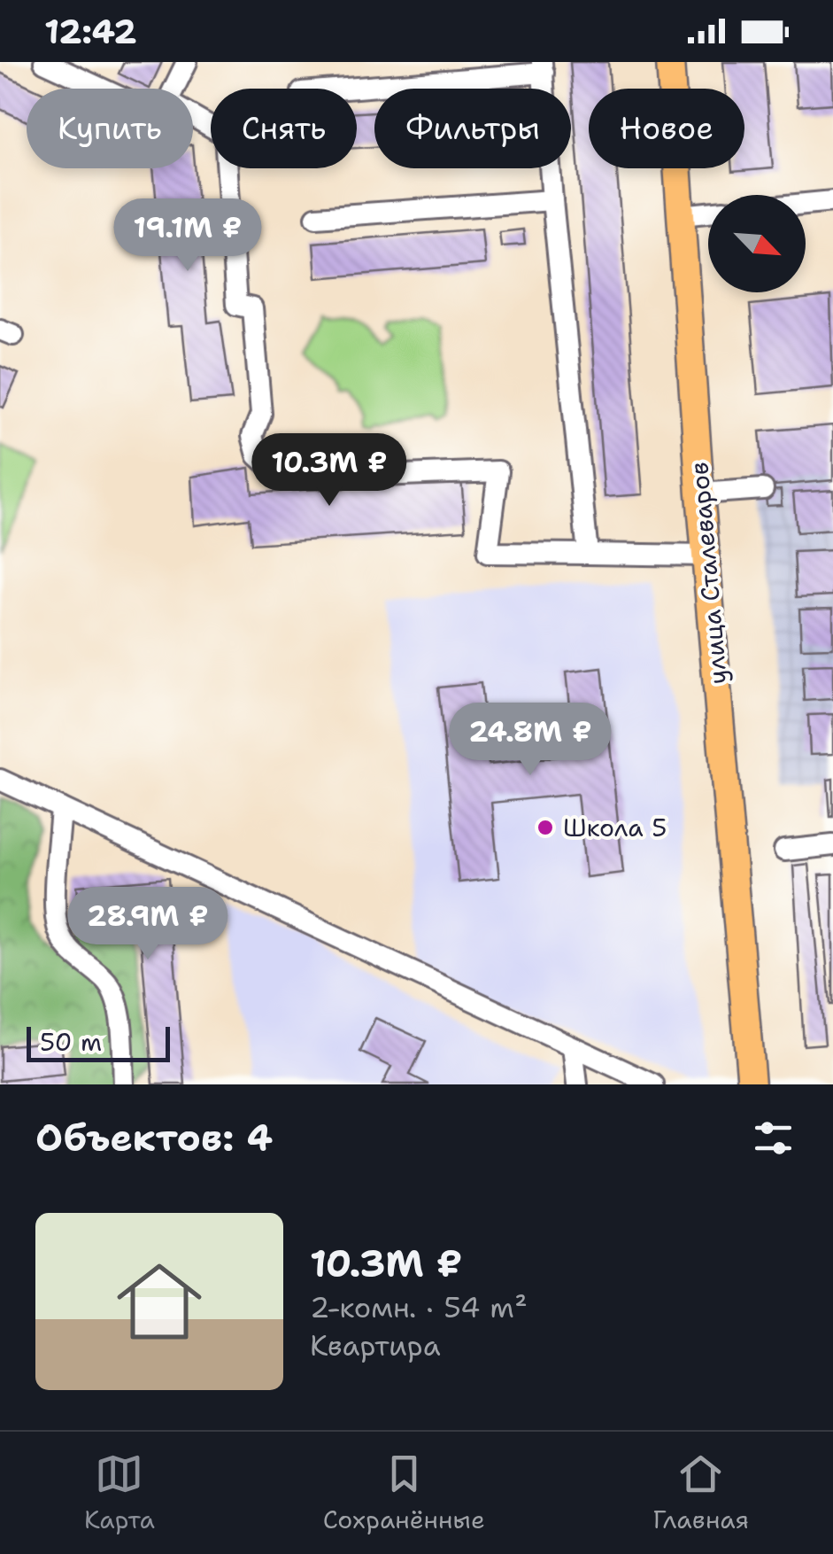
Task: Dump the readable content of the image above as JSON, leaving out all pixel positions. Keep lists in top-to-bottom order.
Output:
{
  "streets": {
    "main road": ["улица Сталеваров"]
  },
  "places": ["Школа 5"],
  "scale_bar": "50 m",
  "north": "bottom right",
  "page": {
    "status": "12:42",
    "chip": [
      "Купить",
      "Снять",
      "Фильтры",
      "Новое"
    ],
    "price": [
      "19.1M ₽",
      "10.3M ₽",
      "24.8M ₽",
      "28.9M ₽"
    ],
    "scale": "50 m",
    "heading": "Объектов: 4",
    "list": [
      {
        "name": "10.3M ₽",
        "note": "2-комн. · 54 m² · Квартира"
      }
    ],
    "tabs": ["Карта", "Сохранённые", "Главная"]
  }
}
